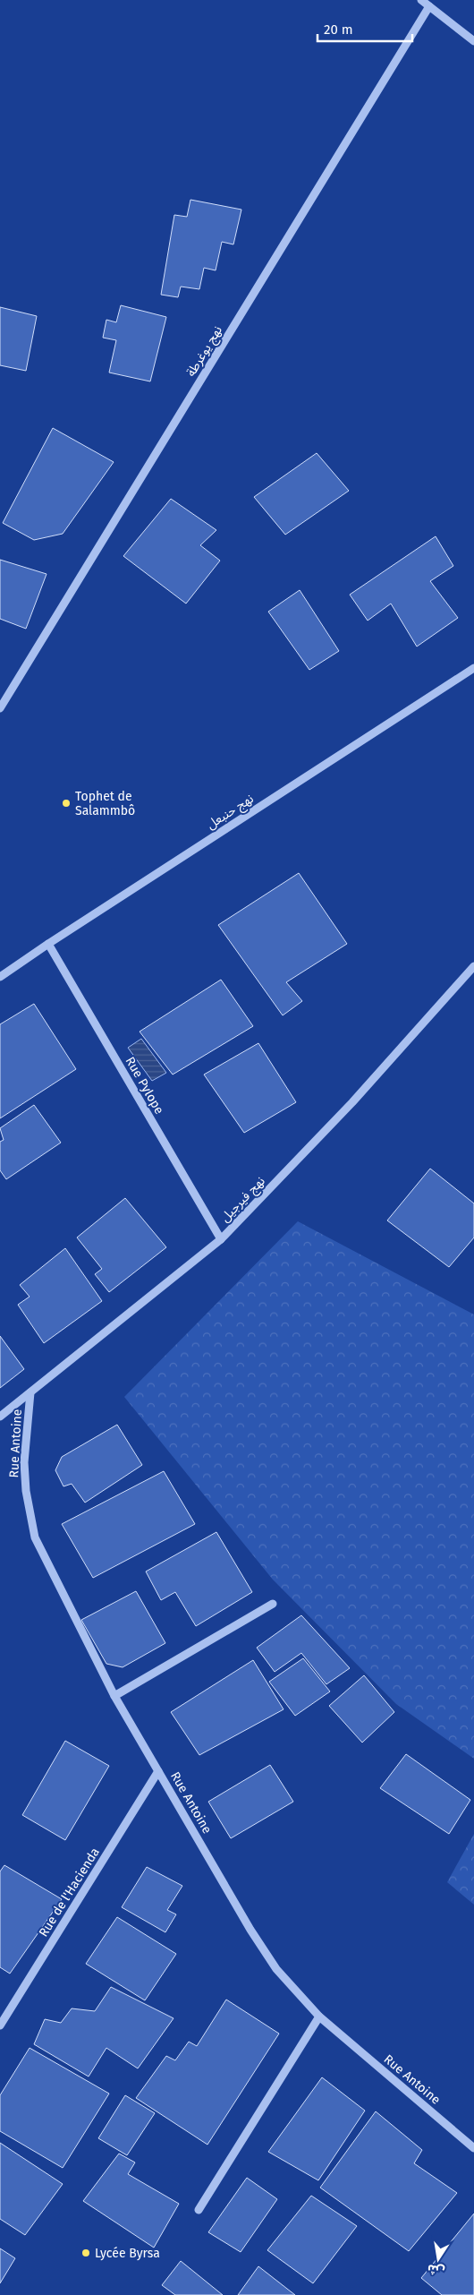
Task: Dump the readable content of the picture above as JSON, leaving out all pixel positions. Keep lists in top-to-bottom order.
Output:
{
  "streets": {
    "street": [
      "نهج يوغرطة",
      "نهج حنبعل",
      "Rue Pylope",
      "نهج فيرجيل",
      "Rue Antoine",
      "Rue de l'Hacienda"
    ]
  },
  "crossings": [
    ["نهج حنبعل", "Rue Pylope"],
    ["Rue Pylope", "نهج فيرجيل"],
    ["نهج فيرجيل", "Rue Antoine"],
    ["Rue Antoine", "Rue de l'Hacienda"]
  ],
  "places": ["Tophet de Salammbô", "Lycée Byrsa"],
  "scale_bar": "20 m",
  "north": "bottom"
}
